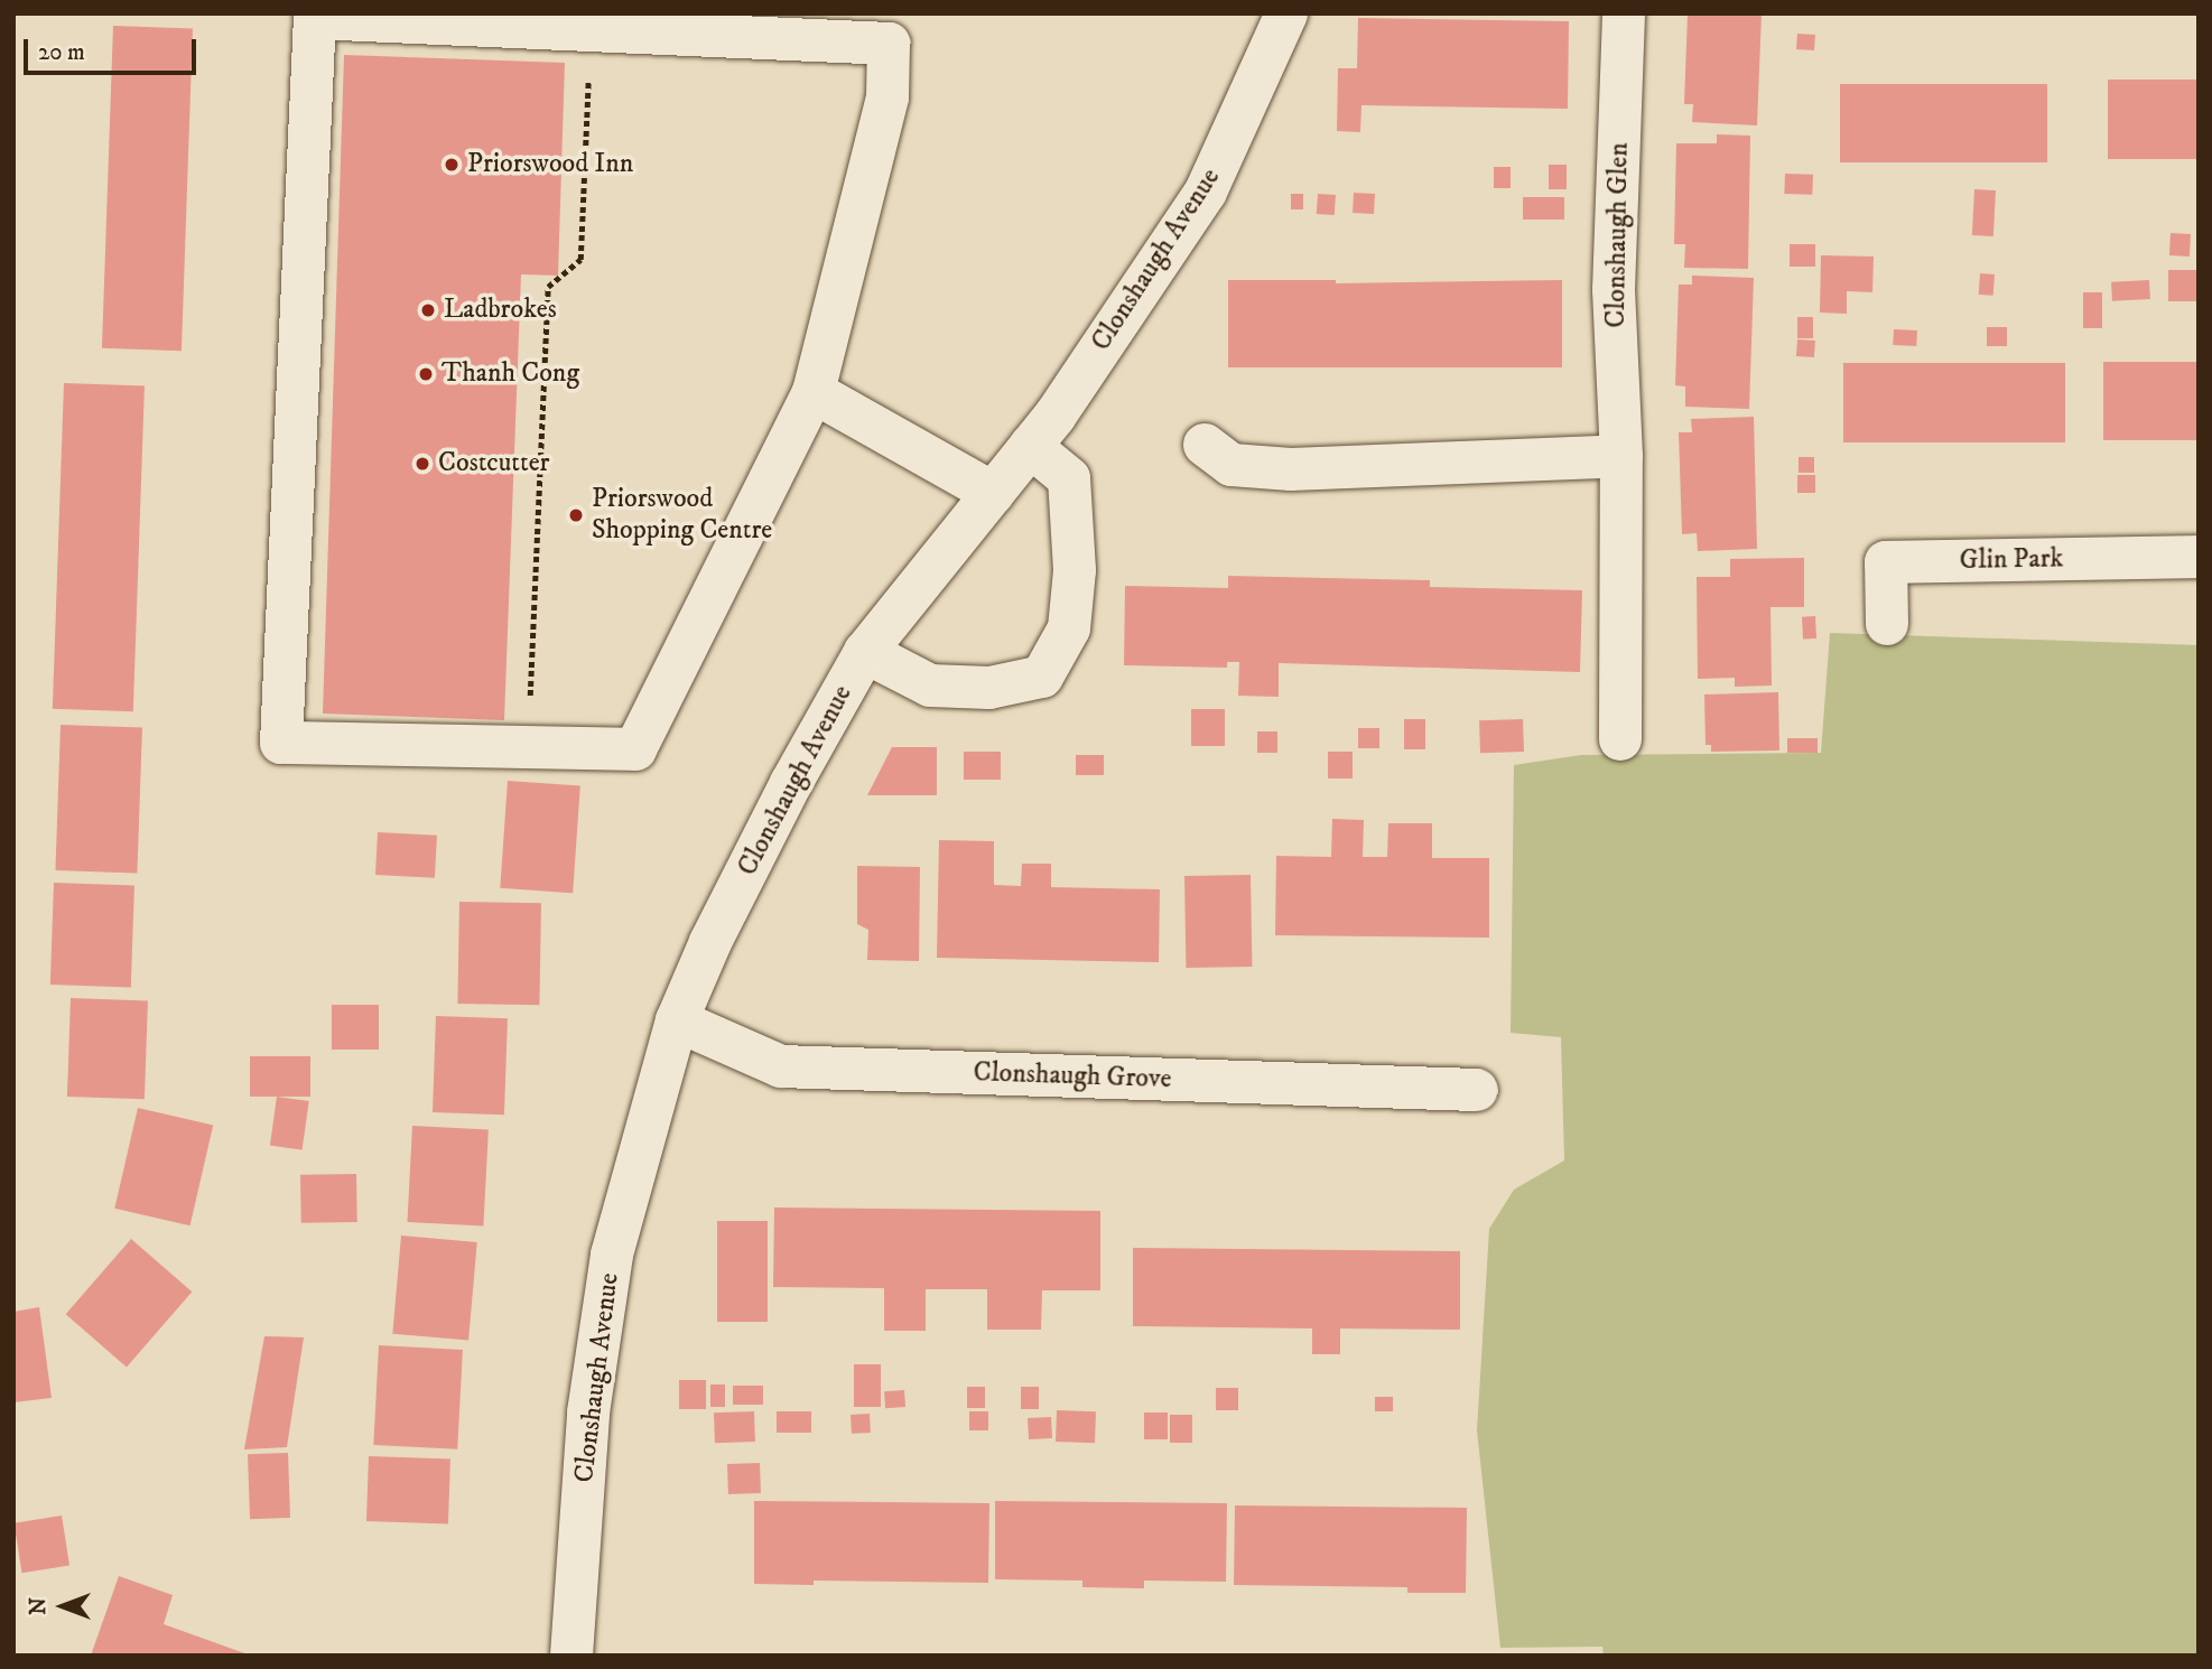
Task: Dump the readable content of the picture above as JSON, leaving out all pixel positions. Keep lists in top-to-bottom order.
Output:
{
  "streets": {
    "street": [
      "Clonshaugh Glen",
      "Clonshaugh Avenue",
      "Glin Park",
      "Clonshaugh Grove"
    ]
  },
  "crossings": [
    ["Clonshaugh Avenue", "Clonshaugh Grove"]
  ],
  "places": [
    "Priorswood Inn",
    "Ladbrokes",
    "Thanh Cong",
    "Costcutter",
    "Priorswood Shopping Centre"
  ],
  "scale_bar": "20 m",
  "north": "left"
}
